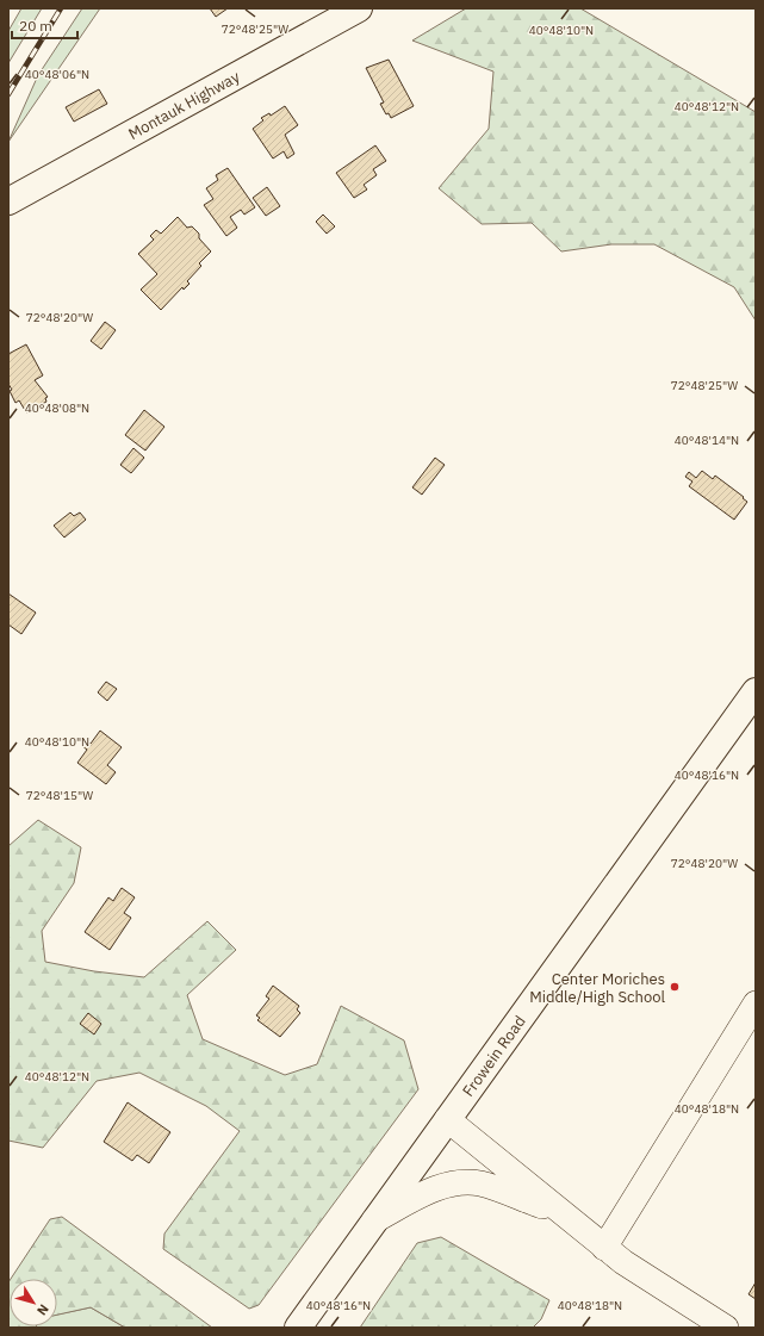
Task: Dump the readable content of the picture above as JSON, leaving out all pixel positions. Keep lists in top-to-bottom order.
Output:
{
  "streets": {
    "main road": ["Montauk Highway", "Frowein Road"]
  },
  "places": ["Center Moriches Middle/High School"],
  "scale_bar": "20 m",
  "north": "bottom right",
  "coordinates": [
    "72°48'25\"W",
    "40°48'10\"N",
    "40°48'06\"N",
    "40°48'12\"N",
    "72°48'20\"W",
    "40°48'08\"N",
    "40°48'14\"N",
    "40°48'16\"N",
    "72°48'15\"W",
    "40°48'18\"N"
  ]
}
